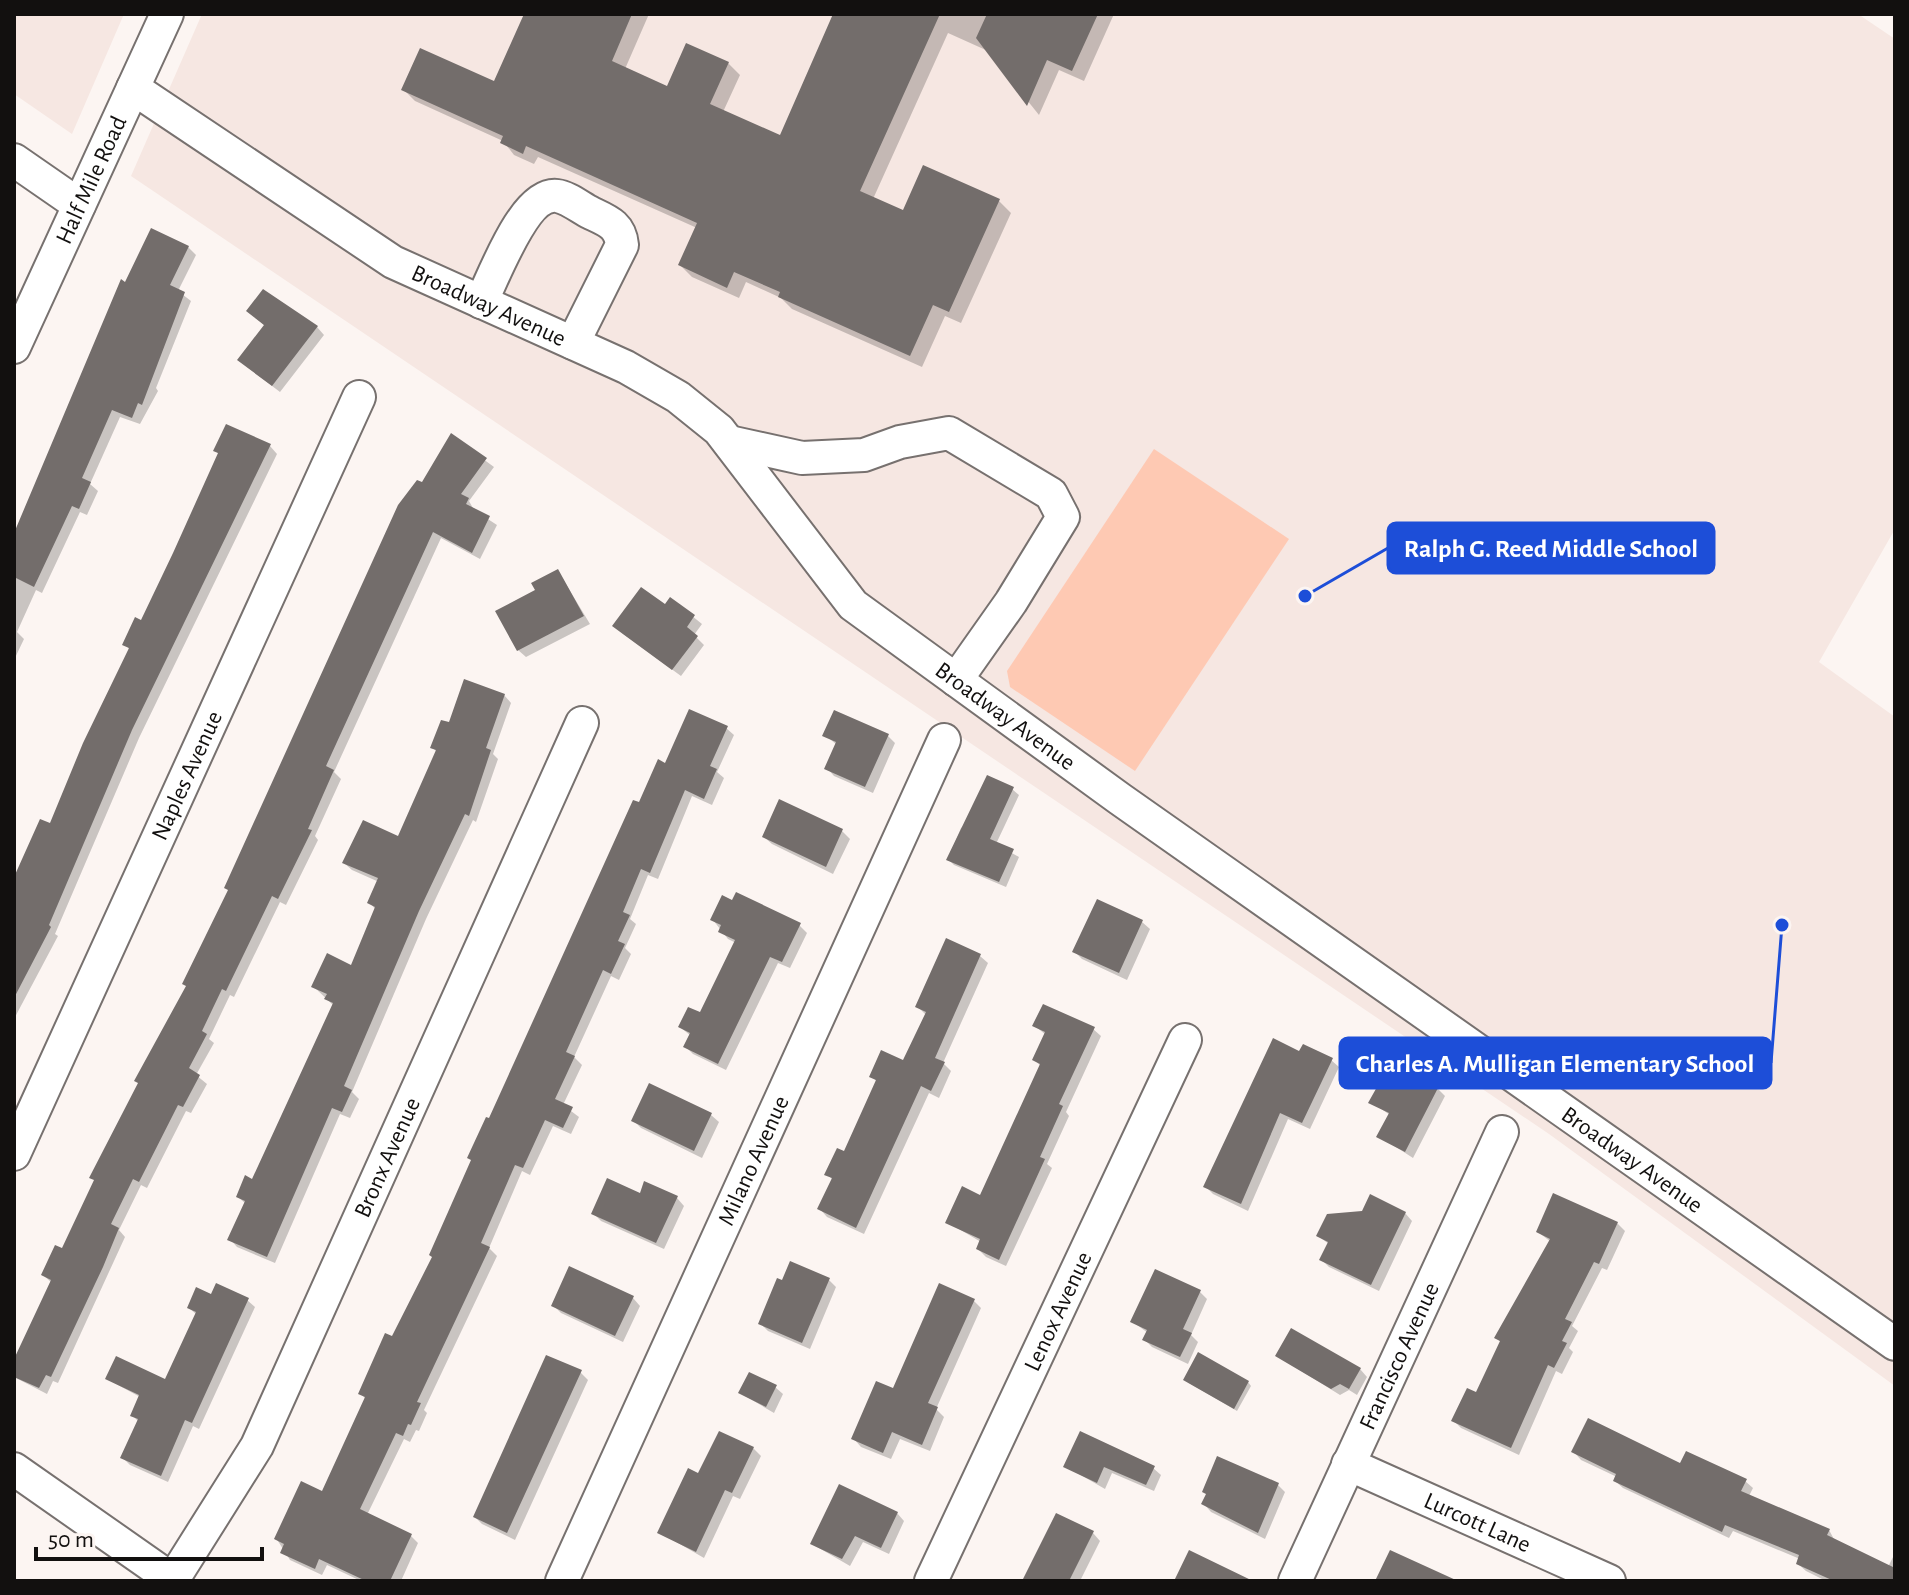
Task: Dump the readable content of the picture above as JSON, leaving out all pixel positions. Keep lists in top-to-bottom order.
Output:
{
  "streets": {
    "street": [
      "Half Mile Road",
      "Broadway Avenue",
      "Naples Avenue",
      "Bronx Avenue",
      "Milano Avenue",
      "Lenox Avenue",
      "Francisco Avenue",
      "Lurcott Lane"
    ]
  },
  "crossings": [
    ["Half Mile Road", "Broadway Avenue"],
    ["Francisco Avenue", "Lurcott Lane"]
  ],
  "places": ["Ralph G. Reed Middle School", "Charles A. Mulligan Elementary School"],
  "scale_bar": "50 m"
}
